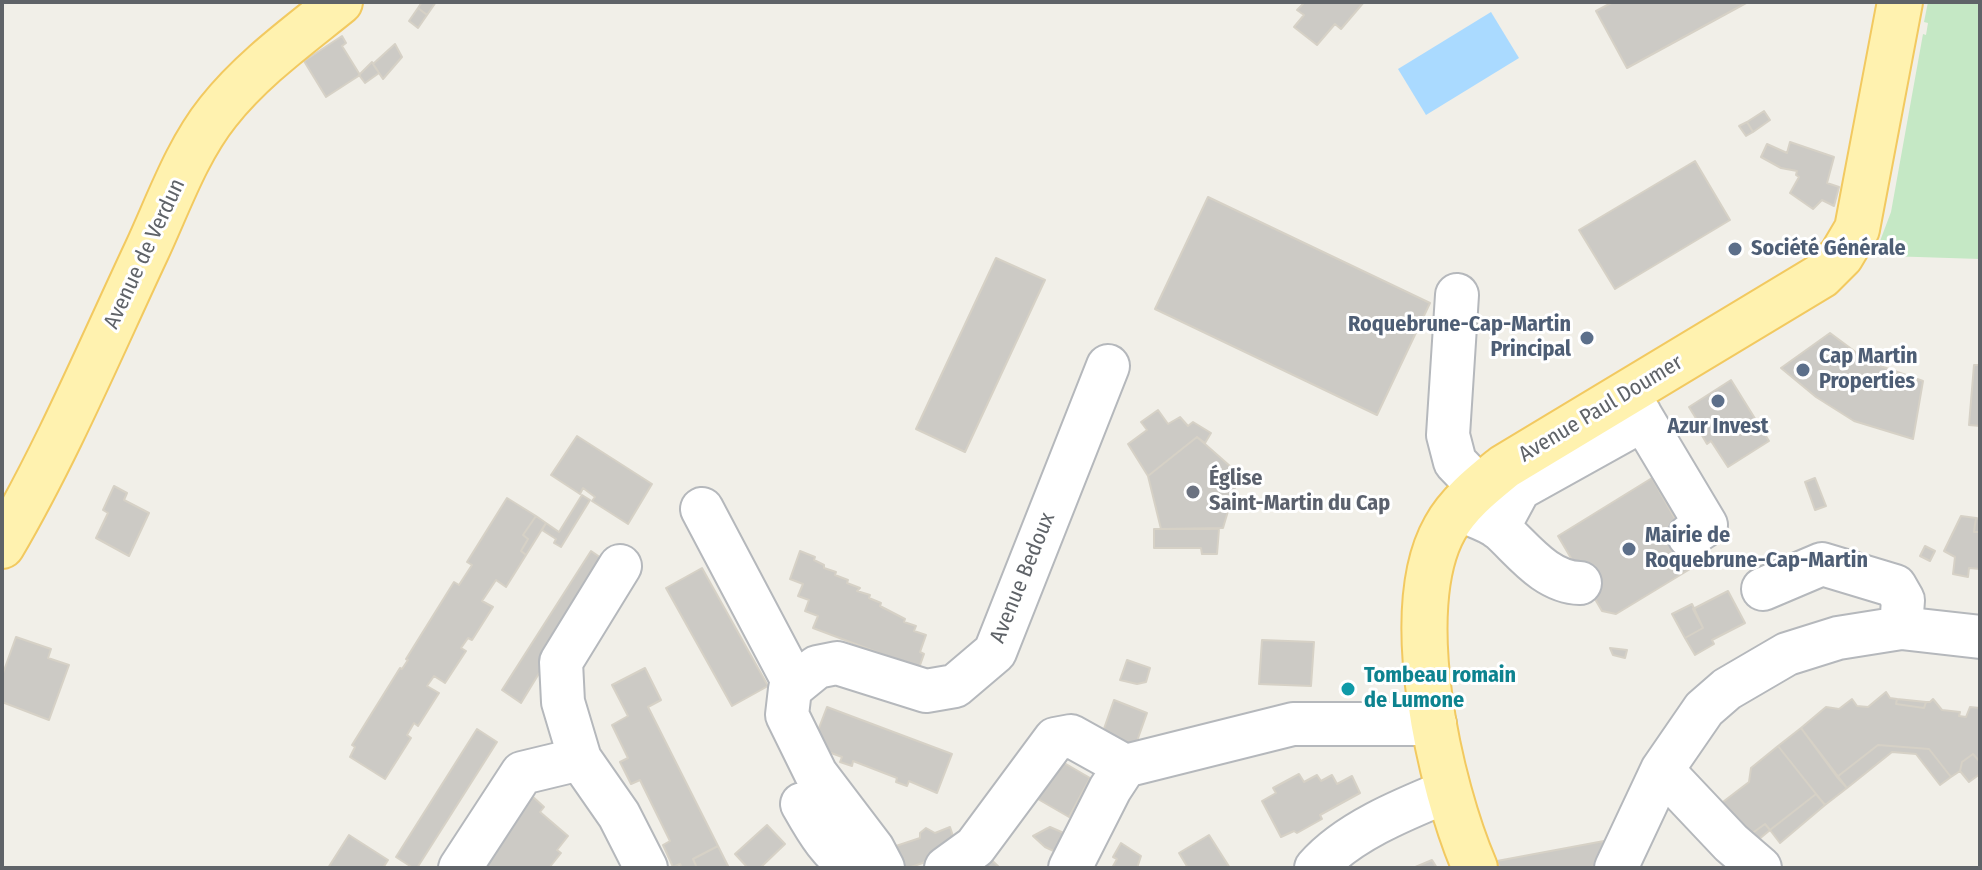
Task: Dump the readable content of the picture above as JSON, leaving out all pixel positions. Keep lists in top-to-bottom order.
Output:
{
  "streets": {
    "main road": ["Avenue de Verdun", "Avenue Paul Doumer"],
    "street": ["Avenue Bedoux"]
  },
  "places": [
    "Société Générale",
    "Roquebrune-Cap-Martin Principal",
    "Cap Martin Properties",
    "Azur Invest",
    "Église Saint-Martin du Cap",
    "Mairie de Roquebrune-Cap-Martin",
    "Tombeau romain de Lumone"
  ]
}
